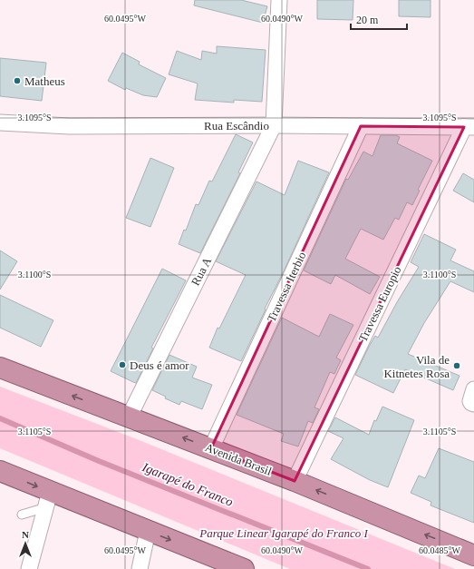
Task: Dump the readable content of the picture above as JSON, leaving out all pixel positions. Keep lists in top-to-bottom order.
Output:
{
  "streets": {
    "highway": ["Avenida Brasil"],
    "street": [
      "Rua Escândio",
      "Rua A",
      "Travessa Iterbio",
      "Travessa Europio"
    ]
  },
  "crossings": [
    ["Rua Escândio", "Rua A"],
    ["Rua Escândio", "Travessa Iterbio"],
    ["Rua Escândio", "Travessa Europio"],
    ["Rua A", "Avenida Brasil"],
    ["Travessa Iterbio", "Avenida Brasil"],
    ["Travessa Europio", "Avenida Brasil"]
  ],
  "water": ["Igarapé do Franco"],
  "parks": ["Parque Linear Igarapé do Franco I"],
  "places": ["Matheus", "Deus é amor", "Vila de Kitnetes Rosa"],
  "scale_bar": "20 m",
  "north": "top",
  "coordinates": [
    "60.0495°W",
    "60.0490°W",
    "3.1095°S",
    "3.1100°S",
    "3.1105°S",
    "60.0485°W"
  ]
}
